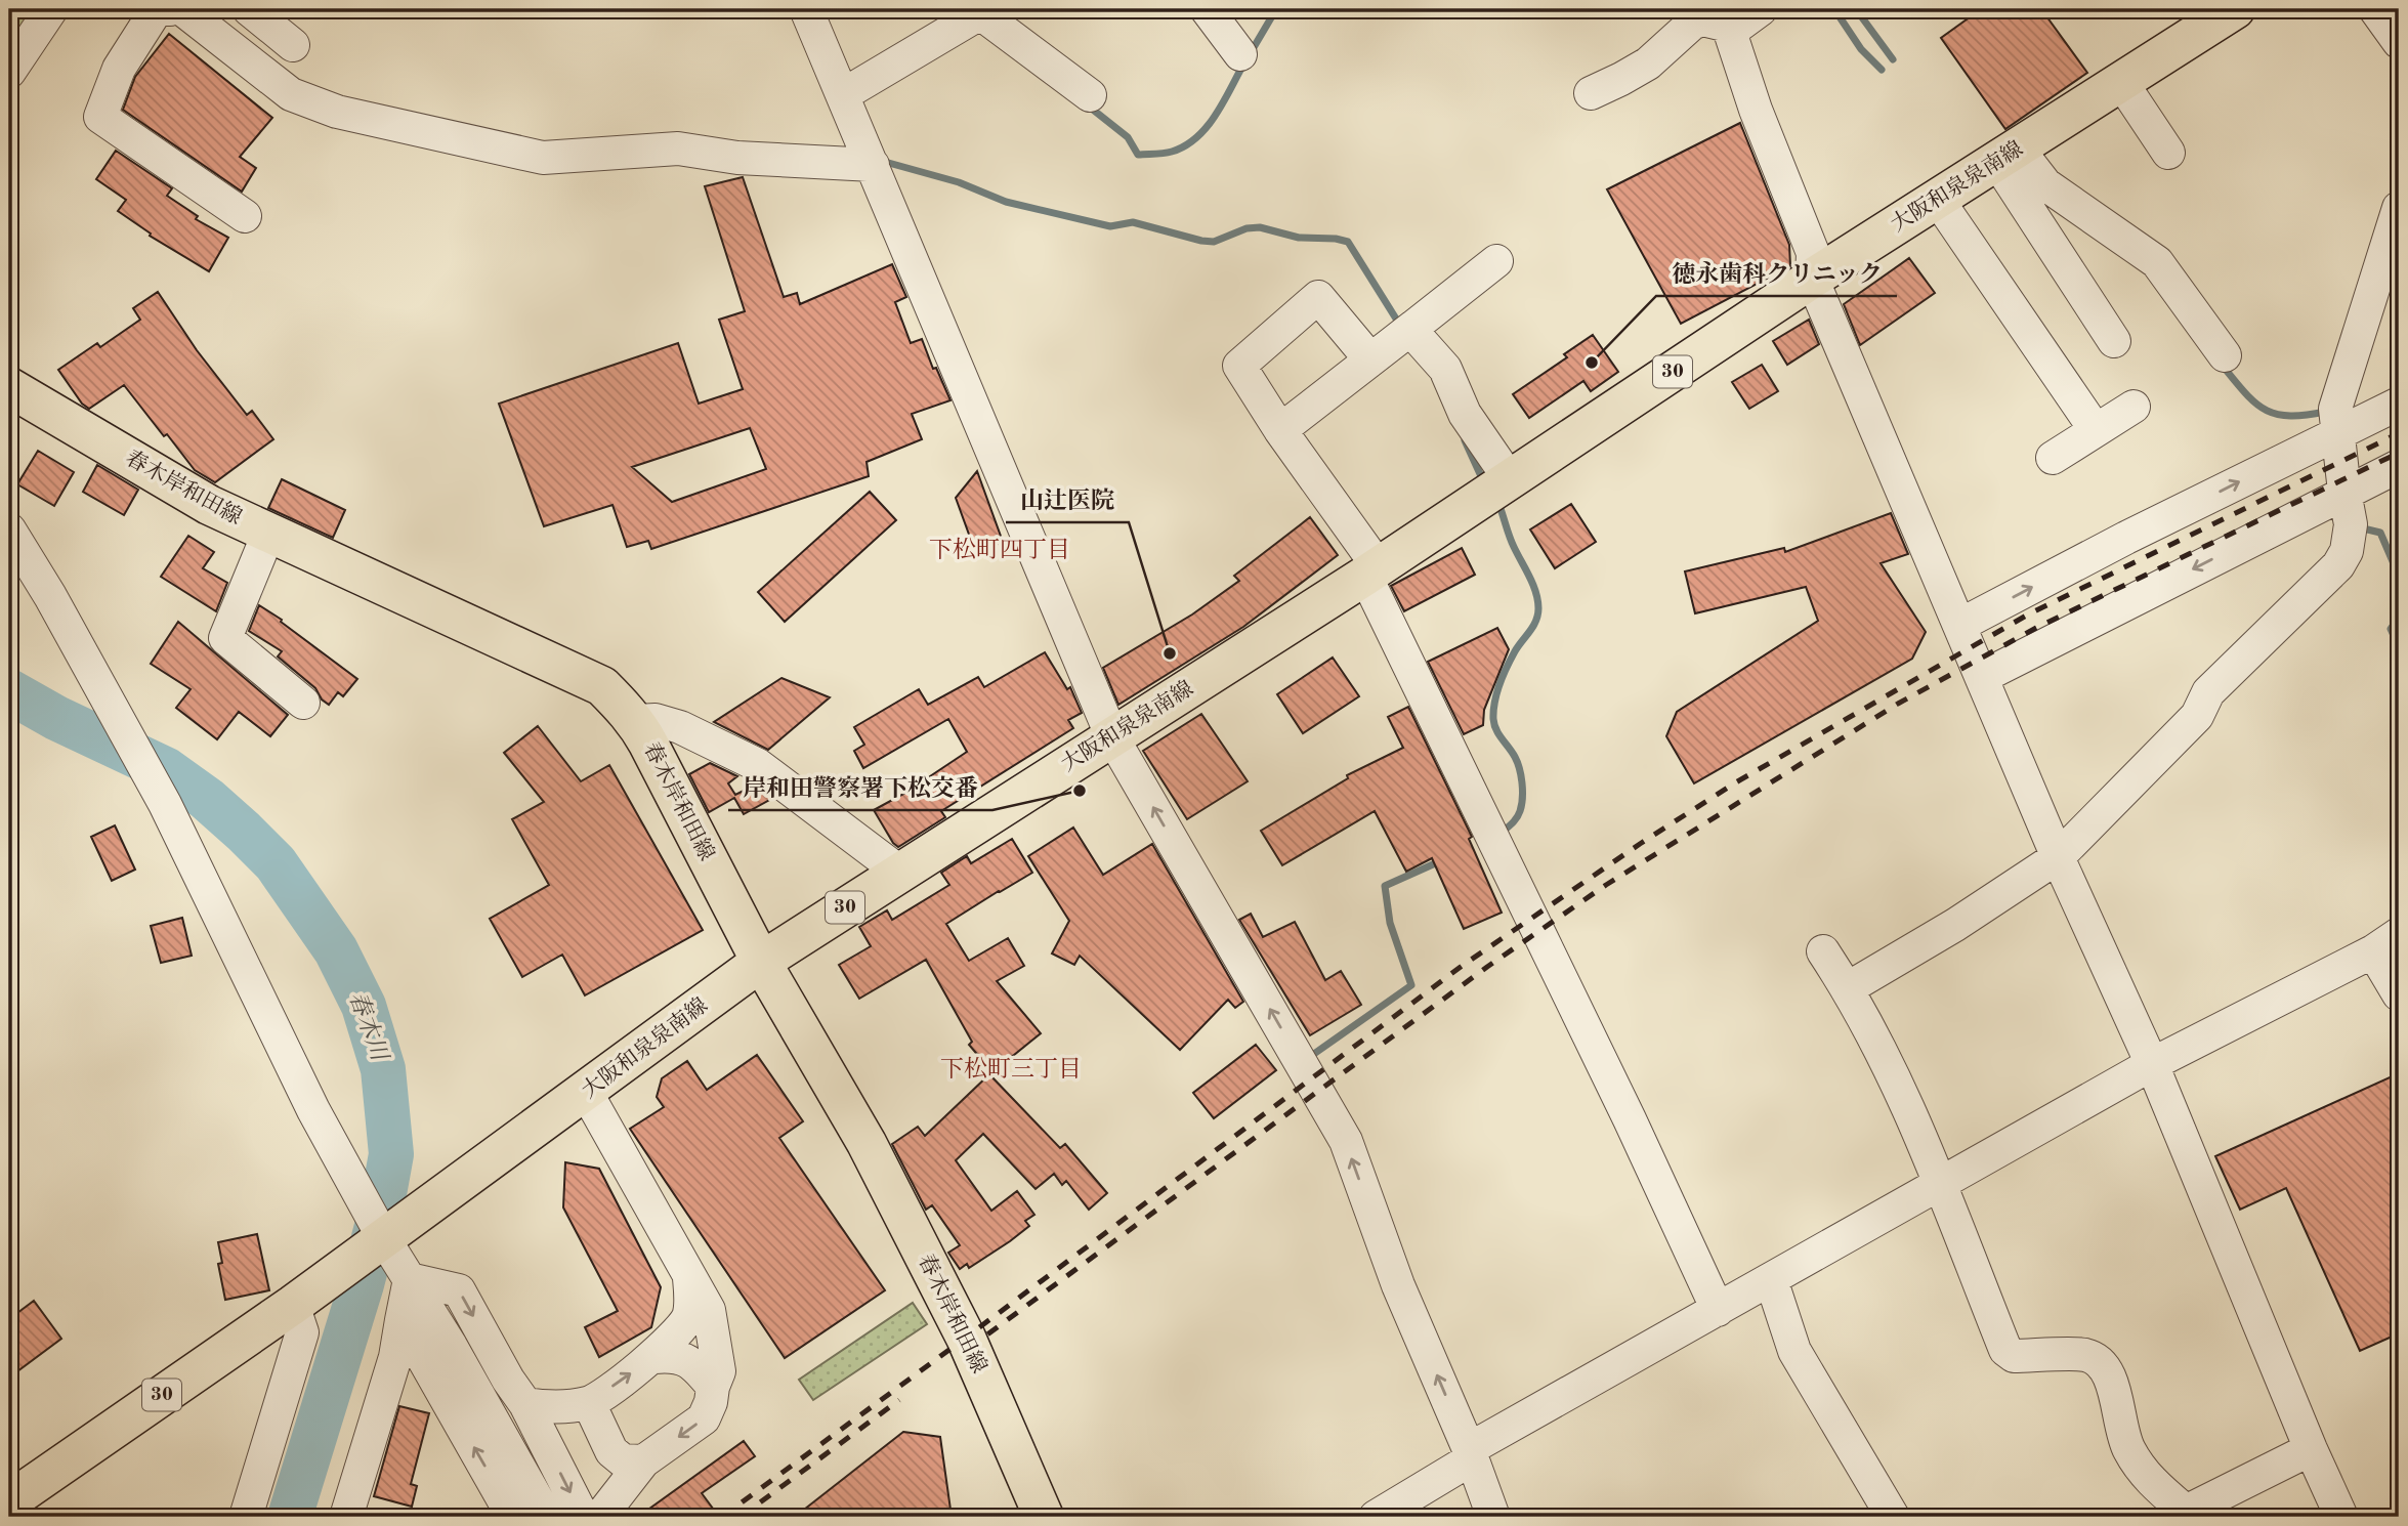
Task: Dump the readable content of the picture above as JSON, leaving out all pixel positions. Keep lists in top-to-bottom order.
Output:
{
  "streets": {
    "main road": ["大阪和泉泉南線", "30", "春木岸和田線"]
  },
  "crossings": [
    ["大阪和泉泉南線", "春木岸和田線"]
  ],
  "districts": ["下松町四丁目", "下松町三丁目"],
  "water": ["春木川"],
  "places": ["徳永歯科クリニック", "山辻医院", "岸和田警察署下松交番"]
}
